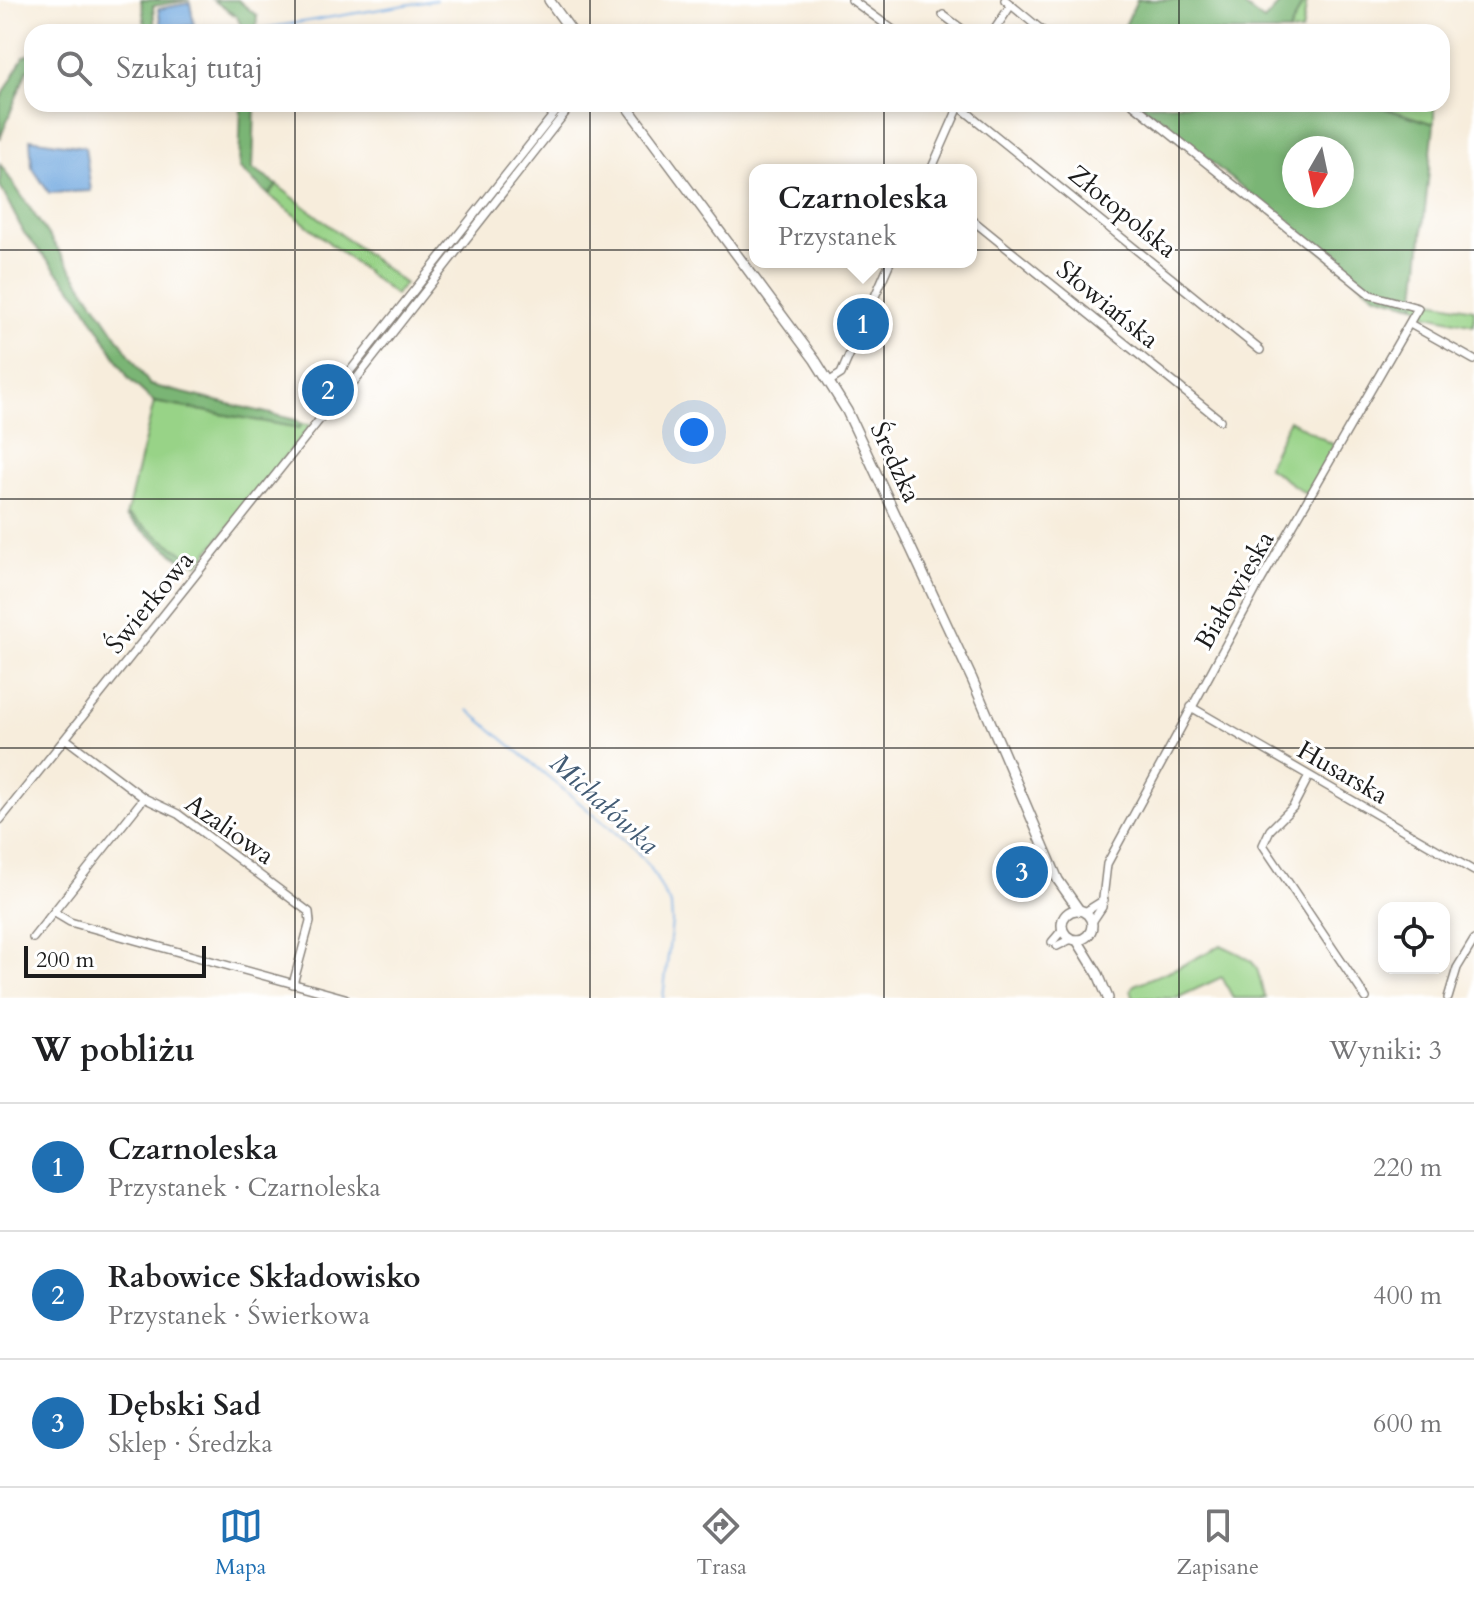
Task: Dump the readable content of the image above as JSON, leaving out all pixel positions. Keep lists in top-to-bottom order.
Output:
{
  "streets": {
    "street": [
      "Złotopolska",
      "Słowiańska",
      "Średzka",
      "Białowieska",
      "Świerkowa",
      "Husarska",
      "Azaliowa"
    ]
  },
  "crossings": [
    ["Średzka", "Białowieska"],
    ["Białowieska", "Husarska"],
    ["Świerkowa", "Azaliowa"]
  ],
  "water": ["Michałówka"],
  "scale_bar": "200 m",
  "north": "bottom",
  "page": {
    "search": "Szukaj tutaj",
    "popup": ["Czarnoleska", "Przystanek"],
    "pins": ["1", "2", "3"],
    "scale": "200 m",
    "heading": ["W pobliżu", "Wyniki: 3"],
    "list": [
      {
        "mark": "1",
        "name": "Czarnoleska",
        "note": "Przystanek · Czarnoleska",
        "value": "220 m"
      },
      {
        "mark": "2",
        "name": "Rabowice Składowisko",
        "note": "Przystanek · Świerkowa",
        "value": "400 m"
      },
      {
        "mark": "3",
        "name": "Dębski Sad",
        "note": "Sklep · Średzka",
        "value": "600 m"
      }
    ],
    "nav": ["Mapa", "Trasa", "Zapisane"]
  }
}
